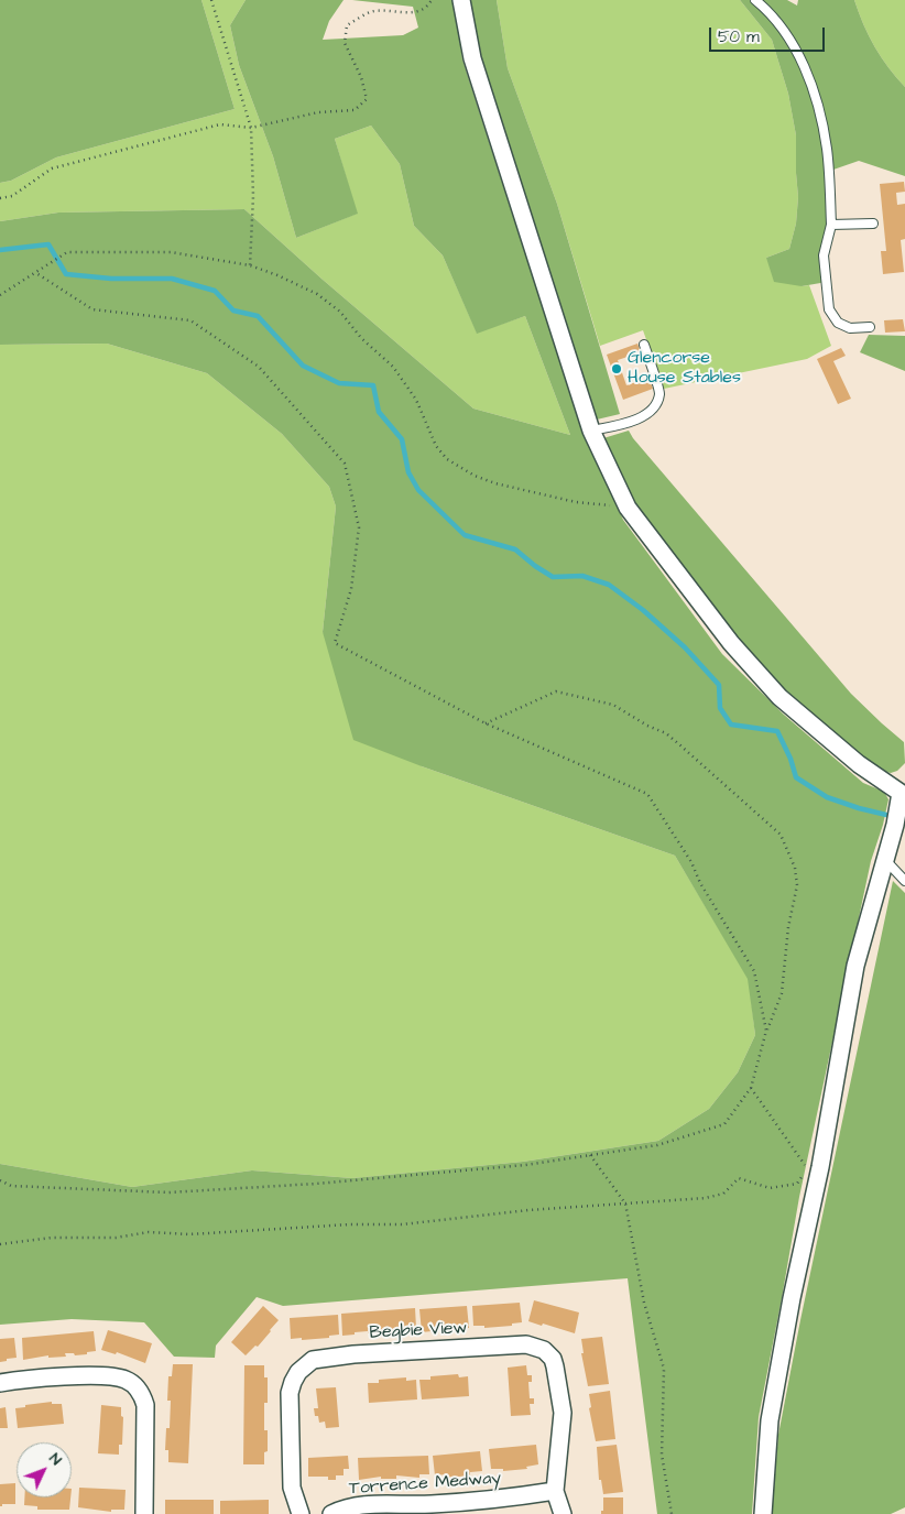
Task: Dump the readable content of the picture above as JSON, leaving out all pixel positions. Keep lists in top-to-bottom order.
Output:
{
  "streets": {
    "street": ["Begbie View", "Torrence Medway"]
  },
  "crossings": [
    ["Begbie View", "Torrence Medway"]
  ],
  "places": ["Glencorse House Stables"],
  "scale_bar": "50 m",
  "north": "top right"
}
